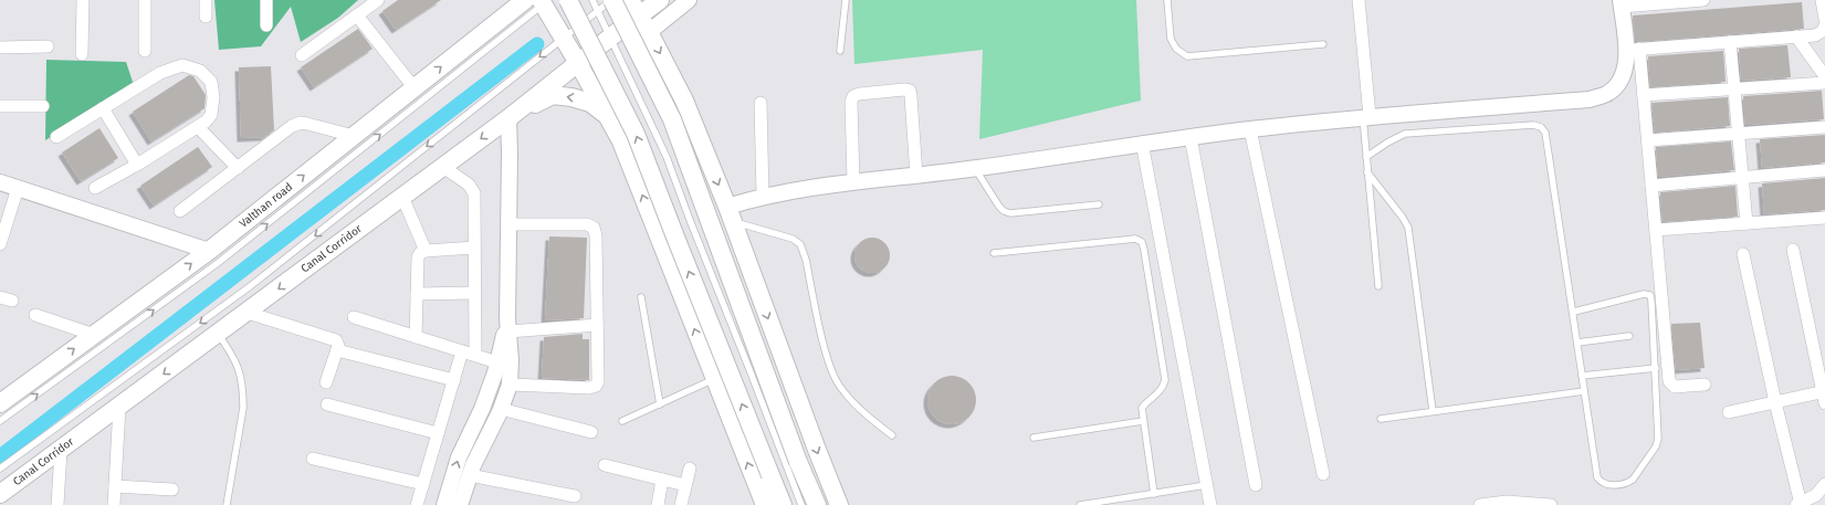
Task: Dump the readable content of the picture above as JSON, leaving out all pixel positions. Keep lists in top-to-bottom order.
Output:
{
  "streets": {
    "main road": ["Valthan road", "Canal Corridor"]
  },
  "one_way": ["Valthan road", "Canal Corridor"]
}
